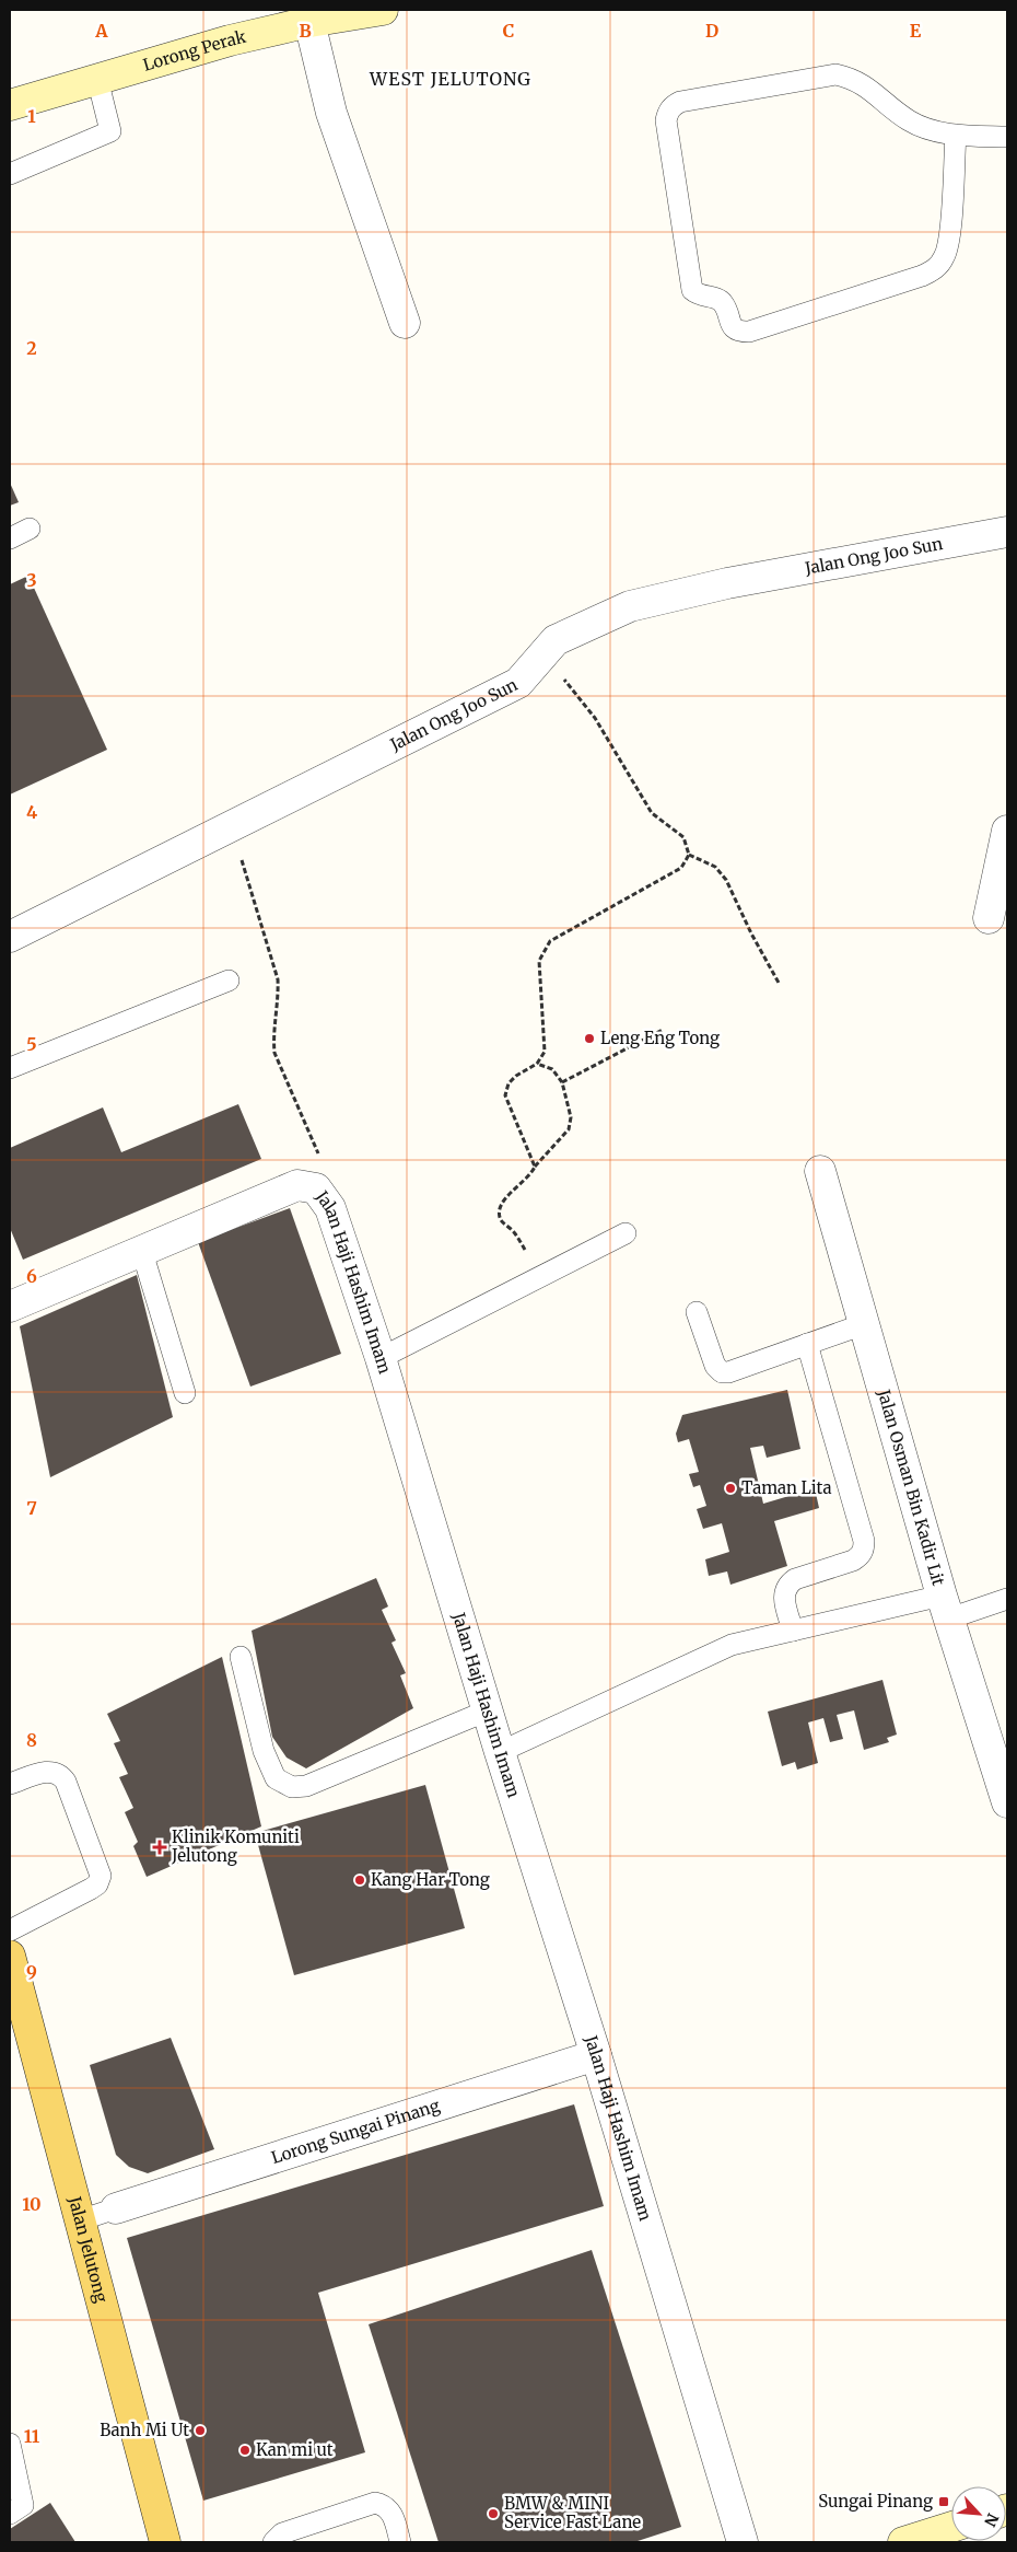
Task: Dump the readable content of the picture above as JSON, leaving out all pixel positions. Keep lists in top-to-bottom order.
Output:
{
  "streets": {
    "main road": ["Jalan Jelutong"],
    "street": [
      "Lorong Perak",
      "Jalan Ong Joo Sun",
      "Jalan Haji Hashim Imam",
      "Jalan Osman Bin Kadir Lit",
      "Lorong Sungai Pinang"
    ]
  },
  "crossings": [
    ["Jalan Haji Hashim Imam", "Lorong Sungai Pinang"]
  ],
  "districts": ["WEST JELUTONG"],
  "places": {
    "other": [
      "Leng Eng Tong",
      "Taman Lita",
      "Kang Har Tong",
      "Banh Mi Ut",
      "Kan mi ut",
      "BMW & MINI Service Fast Lane"
    ],
    "health": ["Klinik Komuniti Jelutong"],
    "transit": ["Sungai Pinang"]
  },
  "north": "bottom right",
  "grid": {
    "columns": [
      "A",
      "B",
      "C",
      "D",
      "E"
    ],
    "rows": [
      "1",
      "2",
      "3",
      "4",
      "5",
      "6",
      "7",
      "8",
      "9",
      "10",
      "11"
    ]
  }
}
